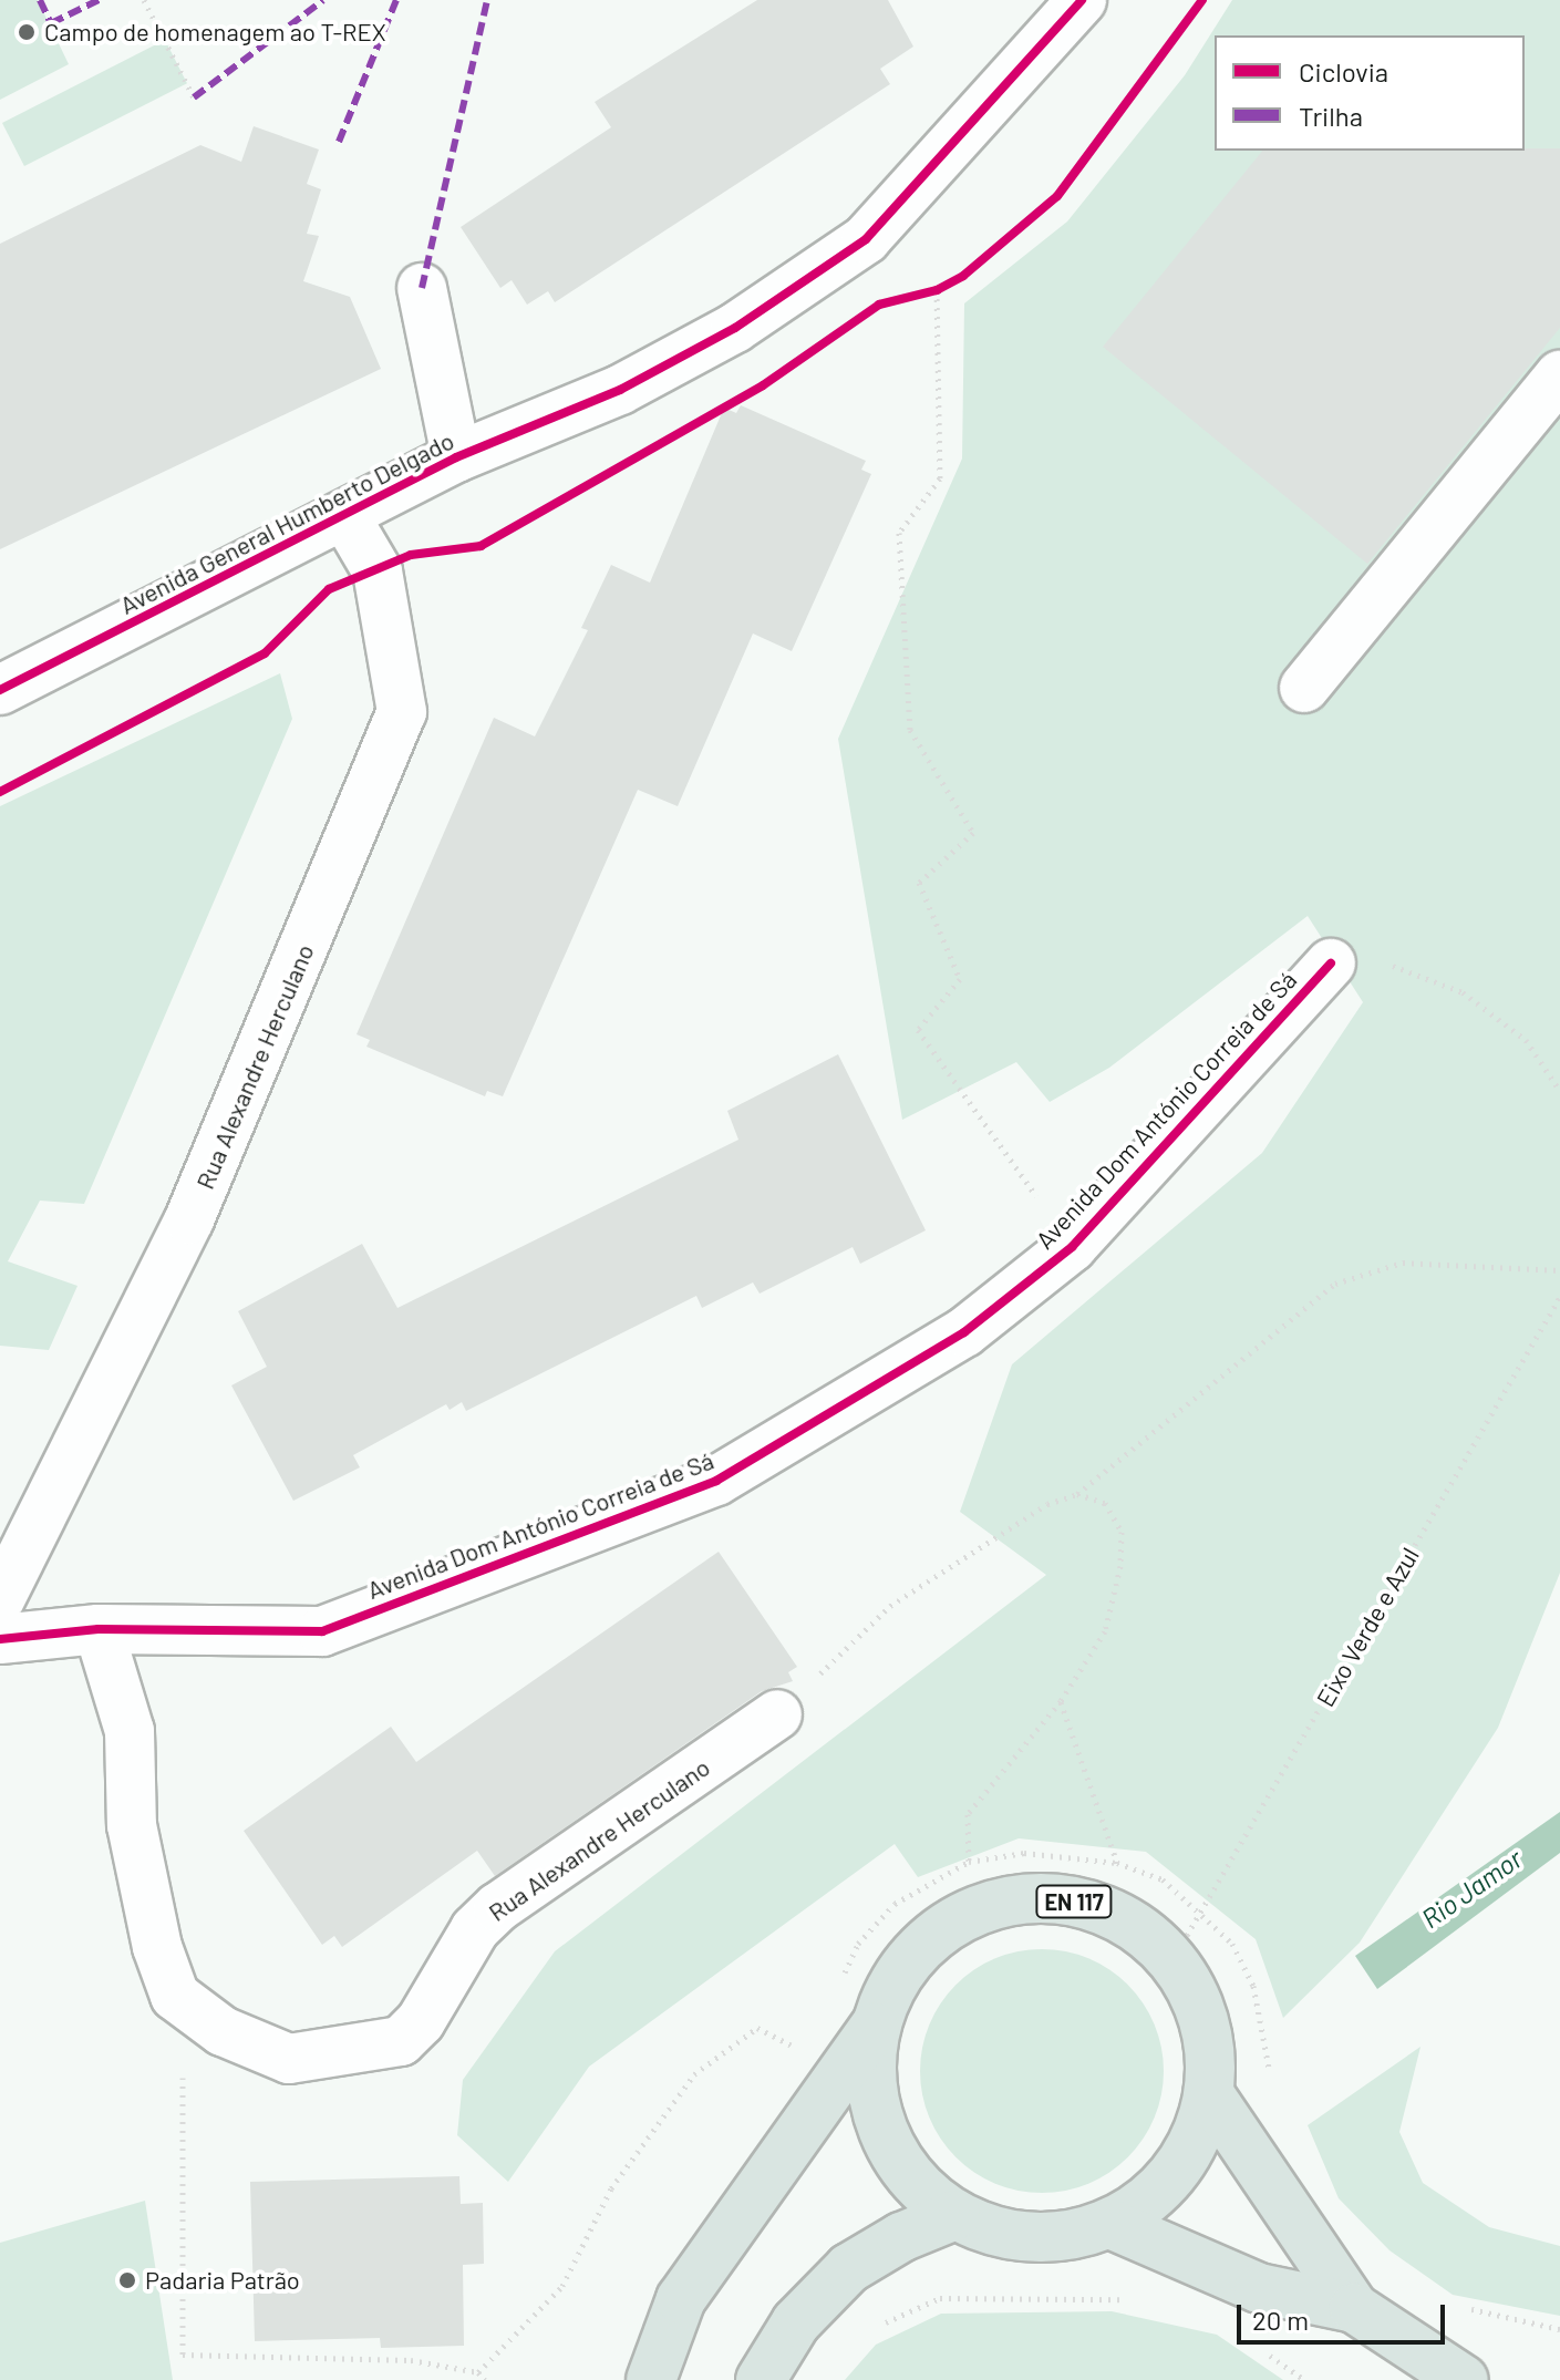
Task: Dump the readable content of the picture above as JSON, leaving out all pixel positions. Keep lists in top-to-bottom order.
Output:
{
  "streets": {
    "main road": ["EN 117"],
    "street": ["Avenida General Humberto Delgado", "Rua Alexandre Herculano", "Avenida Dom António Correia de Sá"],
    "path": ["Eixo Verde e Azul"]
  },
  "crossings": [
    ["Avenida General Humberto Delgado", "Rua Alexandre Herculano"],
    ["Eixo Verde e Azul", "EN 117"]
  ],
  "water": ["Rio Jamor"],
  "places": ["Campo de homenagem ao T-REX", "Padaria Patrão"],
  "legend": ["Ciclovia", "Trilha"],
  "scale_bar": "20 m"
}
